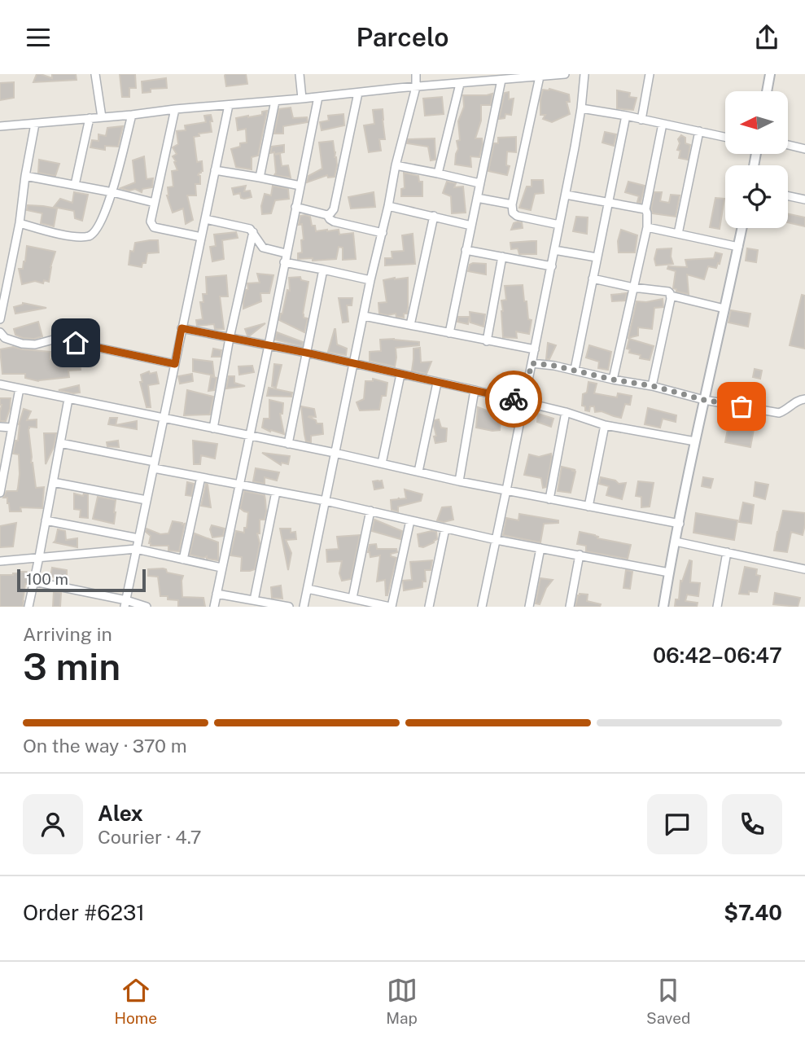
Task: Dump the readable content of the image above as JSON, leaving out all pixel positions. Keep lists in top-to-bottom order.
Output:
{
  "scale_bar": "100 m",
  "north": "left",
  "page": {
    "header": "Parcelo",
    "scale": "100 m",
    "heading": ["3 min", "Arriving in", "06:42–06:47"],
    "panel": [
      "Alex",
      "Courier · 4.7",
      "Order #6231",
      "$7.40"
    ],
    "bar": "On the way · 370 m",
    "tabs": ["Home", "Map", "Saved"]
  }
}
